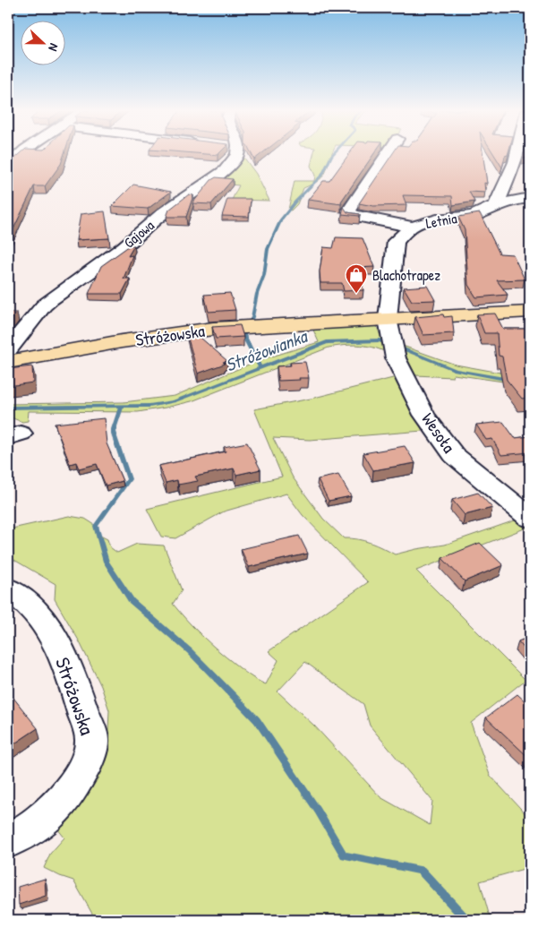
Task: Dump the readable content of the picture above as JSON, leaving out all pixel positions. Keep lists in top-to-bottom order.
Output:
{
  "streets": {
    "main road": ["Stróżowska"],
    "street": ["Letnia", "Gajowa", "Wesoła"]
  },
  "crossings": [
    ["Letnia", "Stróżowska"],
    ["Letnia", "Wesoła"],
    ["Stróżowska", "Wesoła"]
  ],
  "water": ["Stróżowianka"],
  "places": {
    "shop": ["Blachotrapez"]
  },
  "north": "right"
}
